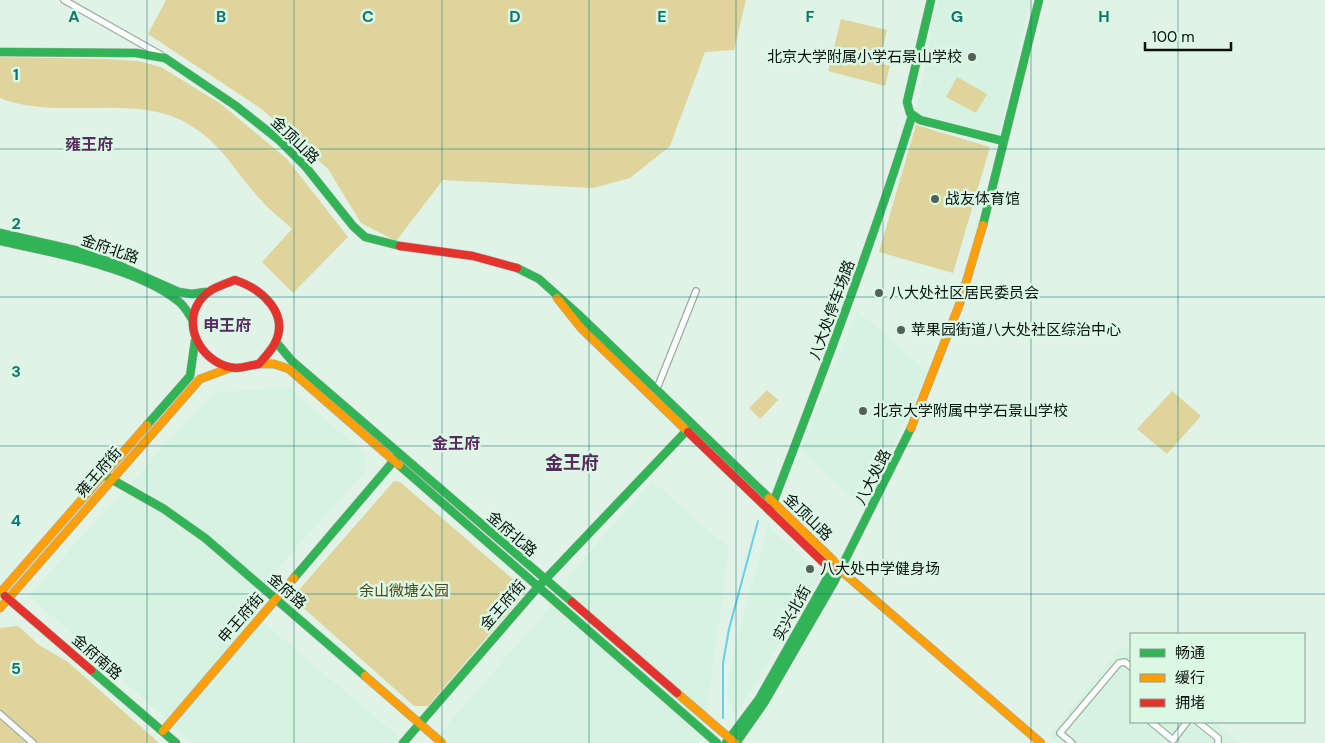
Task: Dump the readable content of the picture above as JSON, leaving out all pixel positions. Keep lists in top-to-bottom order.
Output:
{
  "streets": {
    "street": [
      "金顶山路",
      "金府北路",
      "八大处停车场路",
      "雍王府街",
      "八大处路",
      "金府路",
      "金王府街",
      "实兴北街",
      "申王府街",
      "金府南路"
    ]
  },
  "crossings": [
    ["金顶山路", "八大处停车场路"],
    ["金顶山路", "八大处路"],
    ["金顶山路", "金王府街"],
    ["金顶山路", "实兴北街"],
    ["金府北路", "雍王府街"],
    ["金府北路", "金王府街"],
    ["金府北路", "实兴北街"],
    ["金府北路", "申王府街"],
    ["雍王府街", "金府路"],
    ["雍王府街", "金府南路"],
    ["八大处路", "实兴北街"],
    ["金府路", "金王府街"],
    ["金府路", "申王府街"],
    ["申王府街", "金府南路"]
  ],
  "districts": [
    "雍王府",
    "申王府",
    "金王府",
    "金王府"
  ],
  "parks": ["余山微塘公园"],
  "places": [
    "北京大学附属小学石景山学校",
    "战友体育馆",
    "八大处社区居民委员会",
    "苹果园街道八大处社区综治中心",
    "北京大学附属中学石景山学校",
    "八大处中学健身场"
  ],
  "legend": ["畅通", "缓行", "拥堵"],
  "scale_bar": "100 m",
  "grid": {
    "columns": [
      "A",
      "B",
      "C",
      "D",
      "E",
      "F",
      "G",
      "H"
    ],
    "rows": [
      "1",
      "2",
      "3",
      "4",
      "5"
    ]
  }
}
